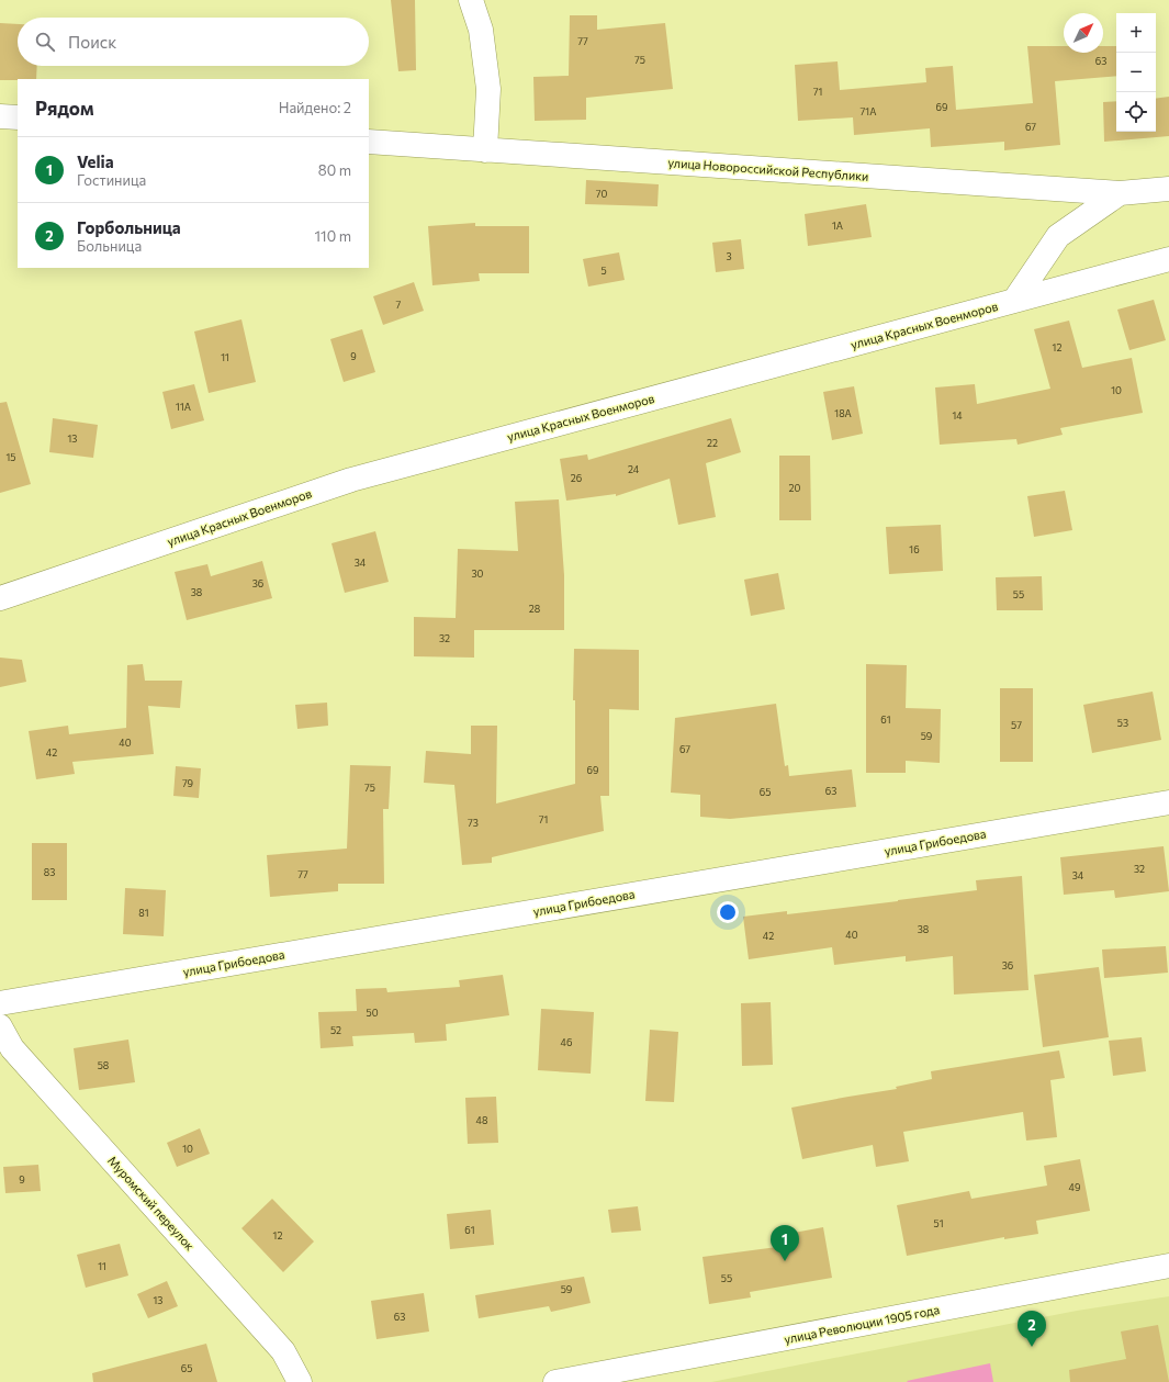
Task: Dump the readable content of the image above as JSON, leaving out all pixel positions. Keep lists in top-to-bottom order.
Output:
{
  "streets": {
    "street": [
      "улица Новороссийской Республики",
      "улица Красных Военморов",
      "улица Грибоедова",
      "Муромский переулок",
      "улица Революции 1905 года"
    ]
  },
  "house_numbers": [
    "77",
    "75",
    "63",
    "71",
    "69",
    "71А",
    "67",
    "70",
    "1А",
    "3",
    "5",
    "7",
    "12",
    "9",
    "11",
    "10",
    "11А",
    "18А",
    "14",
    "13",
    "22",
    "15",
    "24",
    "26",
    "20",
    "16",
    "34",
    "30",
    "36",
    "38",
    "55",
    "28",
    "32",
    "61",
    "53",
    "57",
    "59",
    "40",
    "67",
    "42",
    "69",
    "79",
    "75",
    "63",
    "65",
    "71",
    "73",
    "32",
    "83",
    "77",
    "34",
    "81",
    "38",
    "40",
    "42",
    "36",
    "50",
    "52",
    "46",
    "58",
    "48",
    "10",
    "9",
    "49",
    "51",
    "61",
    "12",
    "11",
    "55",
    "59",
    "13",
    "63",
    "65"
  ],
  "north": "top right",
  "page": {
    "map_buttons": ["+", "−"],
    "search": "Поиск",
    "heading": ["Рядом", "Найдено: 2"],
    "list": [
      {
        "mark": "1",
        "name": "Velia",
        "note": "Гостиница",
        "value": "80 m"
      },
      {
        "mark": "2",
        "name": "Горбольница",
        "note": "Больница",
        "value": "110 m"
      }
    ],
    "pins": ["1", "2"]
  }
}
